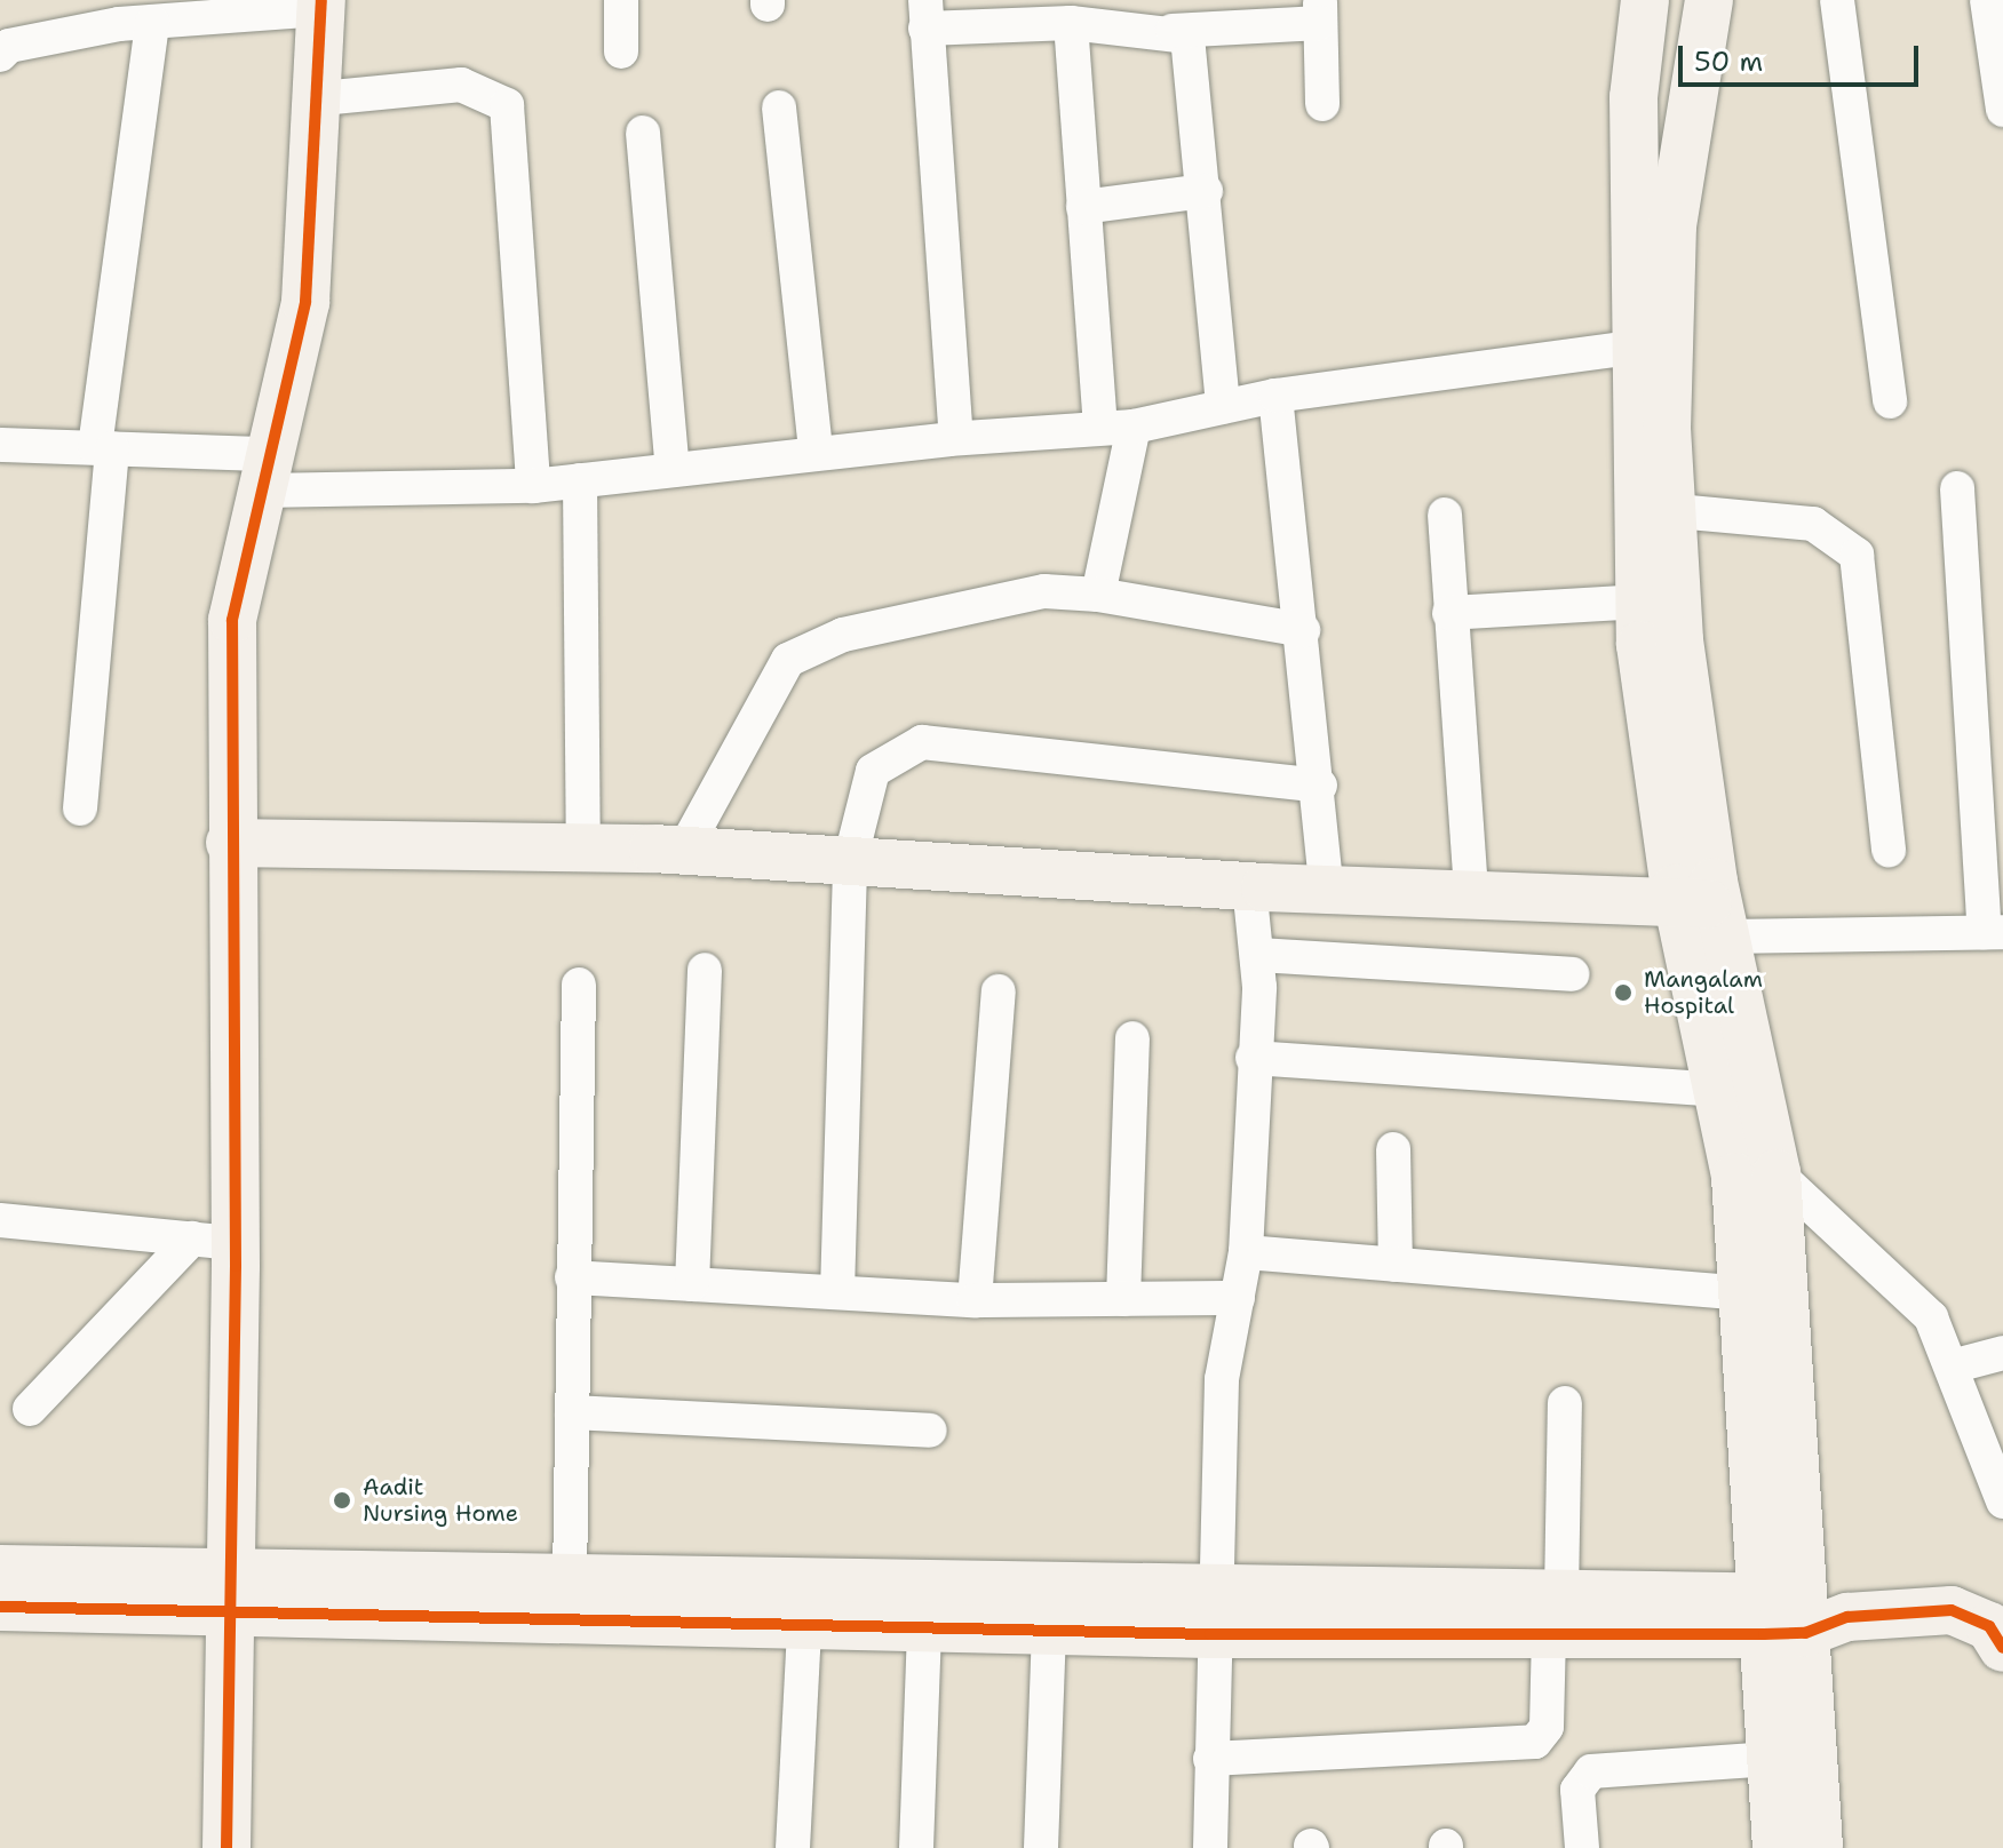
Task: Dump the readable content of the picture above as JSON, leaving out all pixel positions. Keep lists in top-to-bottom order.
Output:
{
  "places": ["Mangalam Hospital", "Aadit Nursing Home"],
  "scale_bar": "50 m"
}
